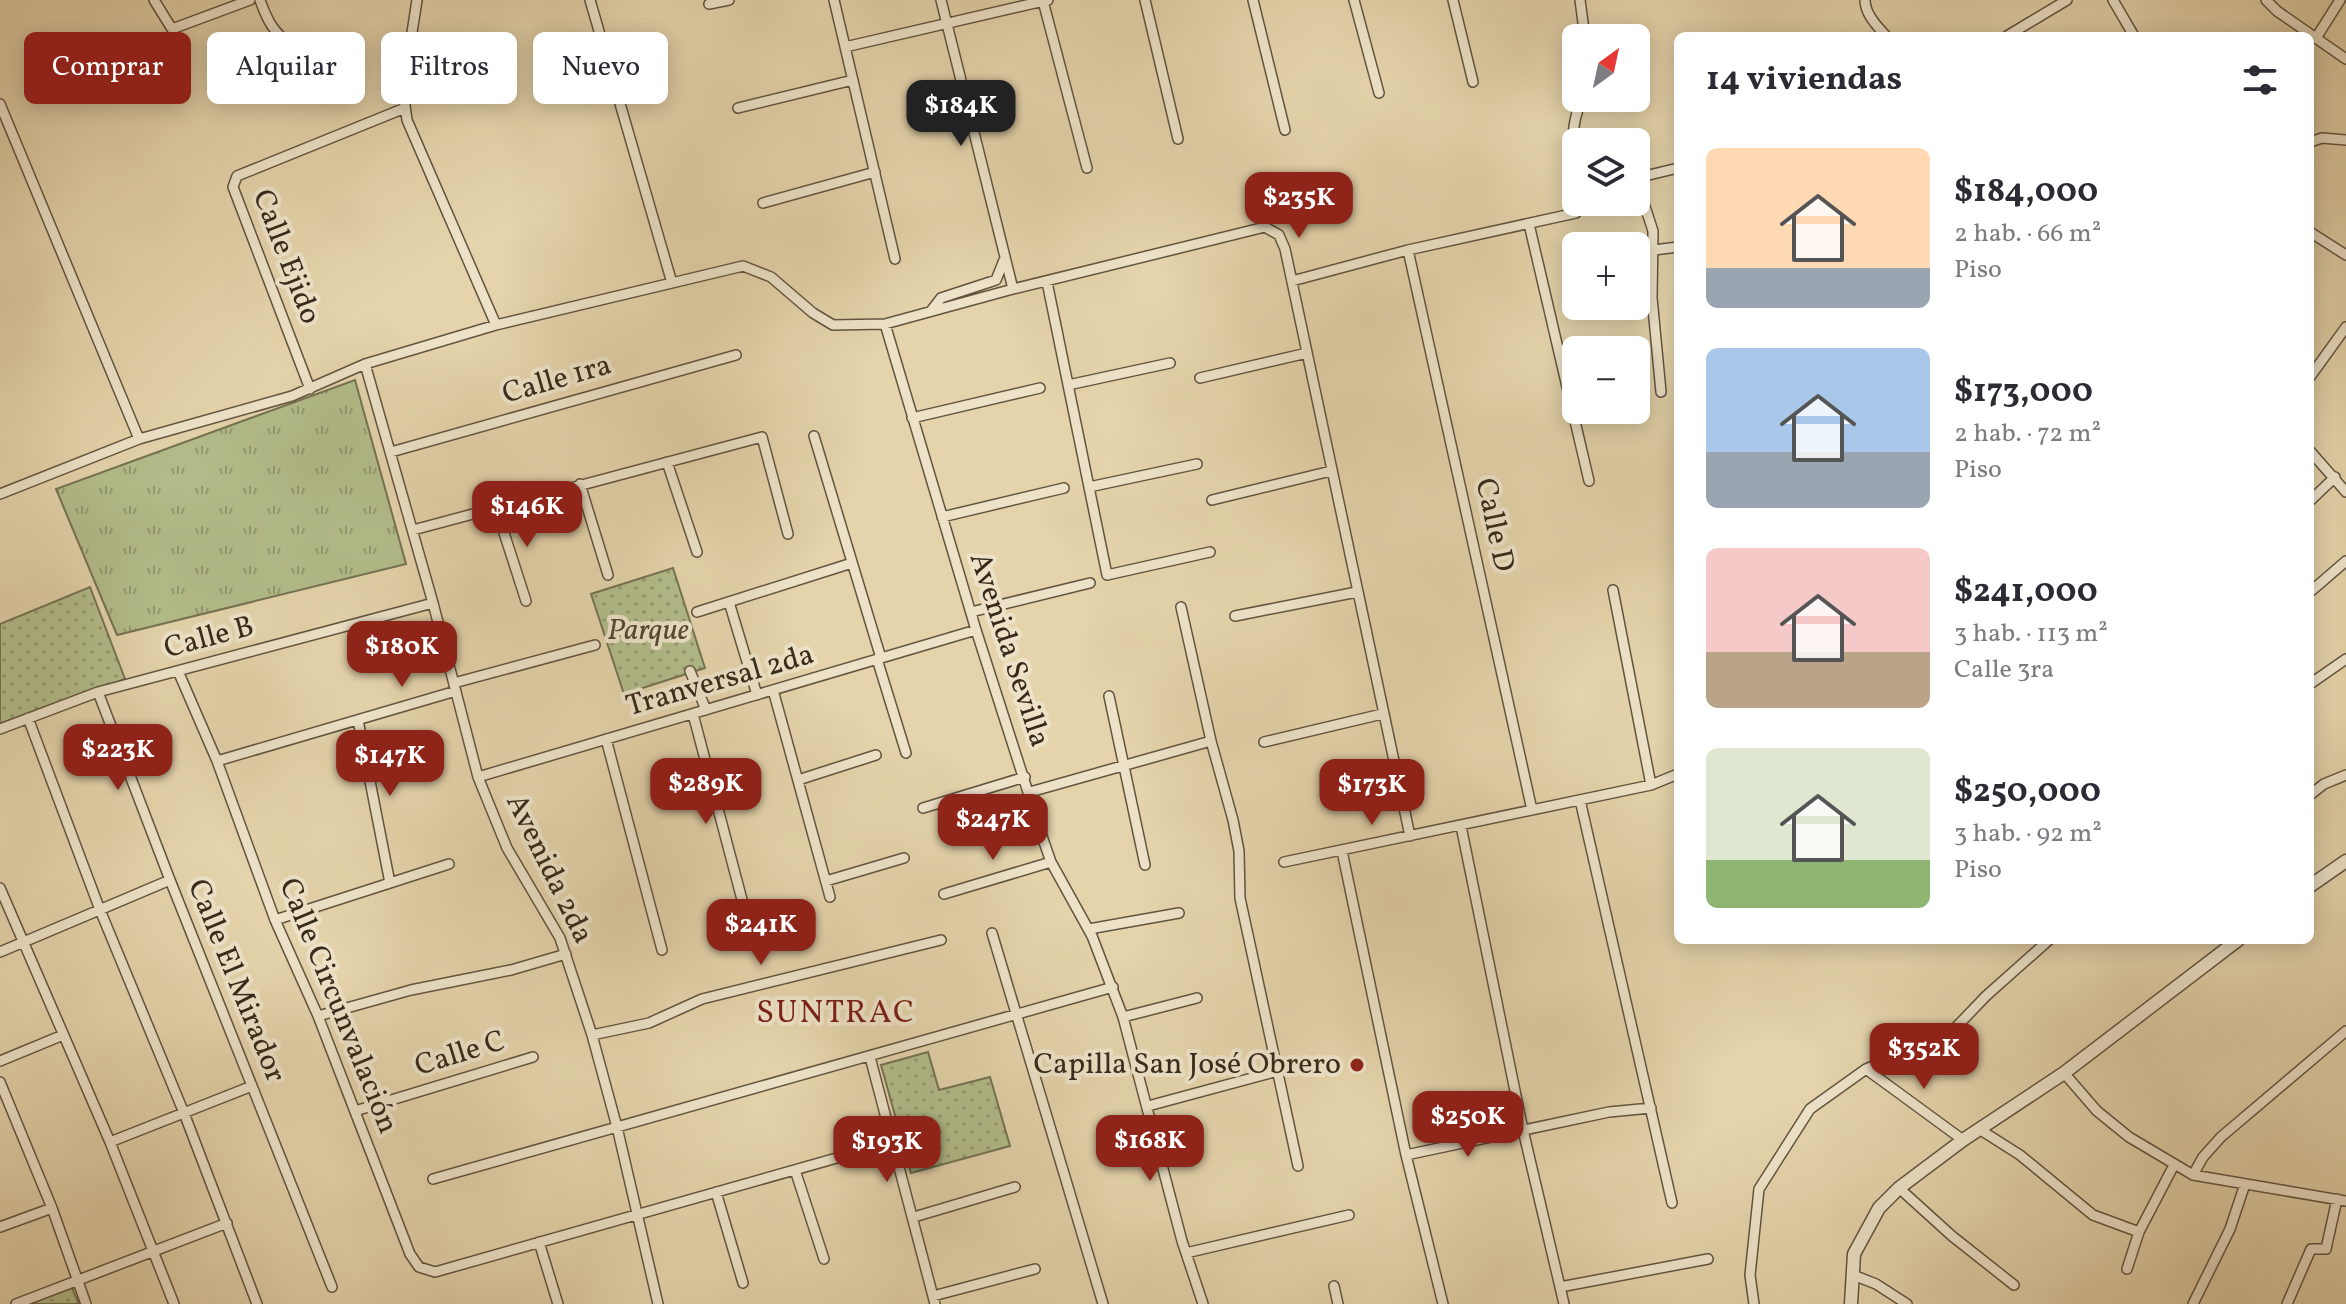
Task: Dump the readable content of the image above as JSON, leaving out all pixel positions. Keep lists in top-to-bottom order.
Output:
{
  "streets": {
    "street": [
      "Calle Ejido",
      "Calle 1ra",
      "Calle D",
      "Calle B",
      "Avenida Sevilla",
      "Tranversal 2da",
      "Avenida 2da",
      "Calle El Mirador",
      "Calle Circunvalación",
      "Calle C"
    ]
  },
  "crossings": [
    ["Calle 1ra", "Avenida 2da"],
    ["Calle B", "Avenida 2da"],
    ["Calle B", "Calle El Mirador"],
    ["Calle B", "Calle Circunvalación"],
    ["Avenida Sevilla", "Tranversal 2da"],
    ["Tranversal 2da", "Avenida 2da"],
    ["Calle Circunvalación", "Calle C"]
  ],
  "districts": ["SUNTRAC"],
  "parks": ["Parque"],
  "places": ["Capilla San José Obrero"],
  "north": "top right",
  "page": {
    "map_buttons": ["+", "−"],
    "chip": [
      "Comprar",
      "Alquilar",
      "Filtros",
      "Nuevo"
    ],
    "heading": "14 viviendas",
    "price": [
      "$184K",
      "$235K",
      "$146K",
      "$180K",
      "$223K",
      "$147K",
      "$289K",
      "$173K",
      "$247K",
      "$241K",
      "$352K",
      "$250K",
      "$168K",
      "$193K"
    ],
    "list": [
      {
        "name": "$184,000",
        "note": "2 hab. · 66 m² · Piso"
      },
      {
        "name": "$173,000",
        "note": "2 hab. · 72 m² · Piso"
      },
      {
        "name": "$241,000",
        "note": "3 hab. · 113 m² · Calle 3ra"
      },
      {
        "name": "$250,000",
        "note": "3 hab. · 92 m² · Piso"
      }
    ]
  }
}
